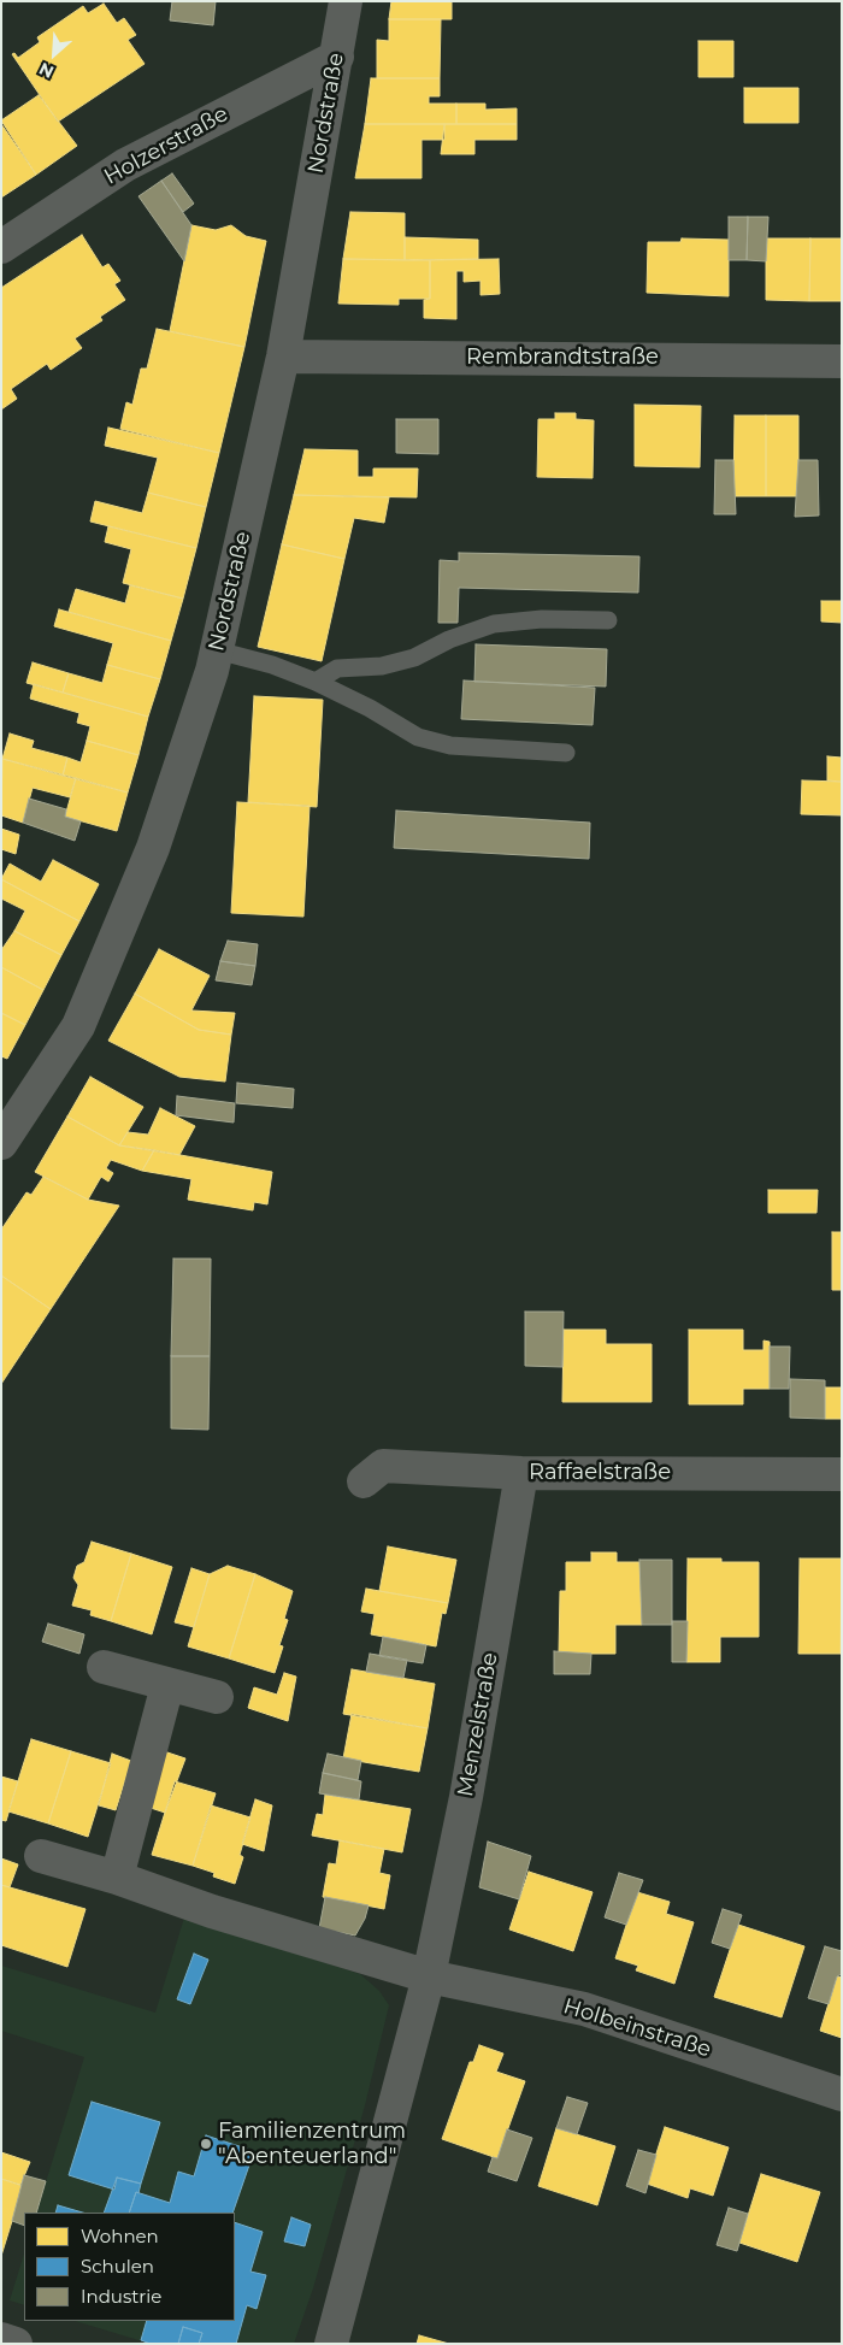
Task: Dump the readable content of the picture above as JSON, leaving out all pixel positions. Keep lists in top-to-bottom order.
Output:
{
  "streets": {
    "street": [
      "Nordstraße",
      "Holzerstraße",
      "Rembrandtstraße",
      "Raffaelstraße",
      "Menzelstraße",
      "Holbeinstraße"
    ]
  },
  "crossings": [
    ["Nordstraße", "Holzerstraße"],
    ["Nordstraße", "Rembrandtstraße"],
    ["Raffaelstraße", "Menzelstraße"],
    ["Menzelstraße", "Holbeinstraße"]
  ],
  "places": ["Familienzentrum \"Abenteuerland\""],
  "legend": ["Wohnen", "Schulen", "Industrie"],
  "north": "bottom left"
}
